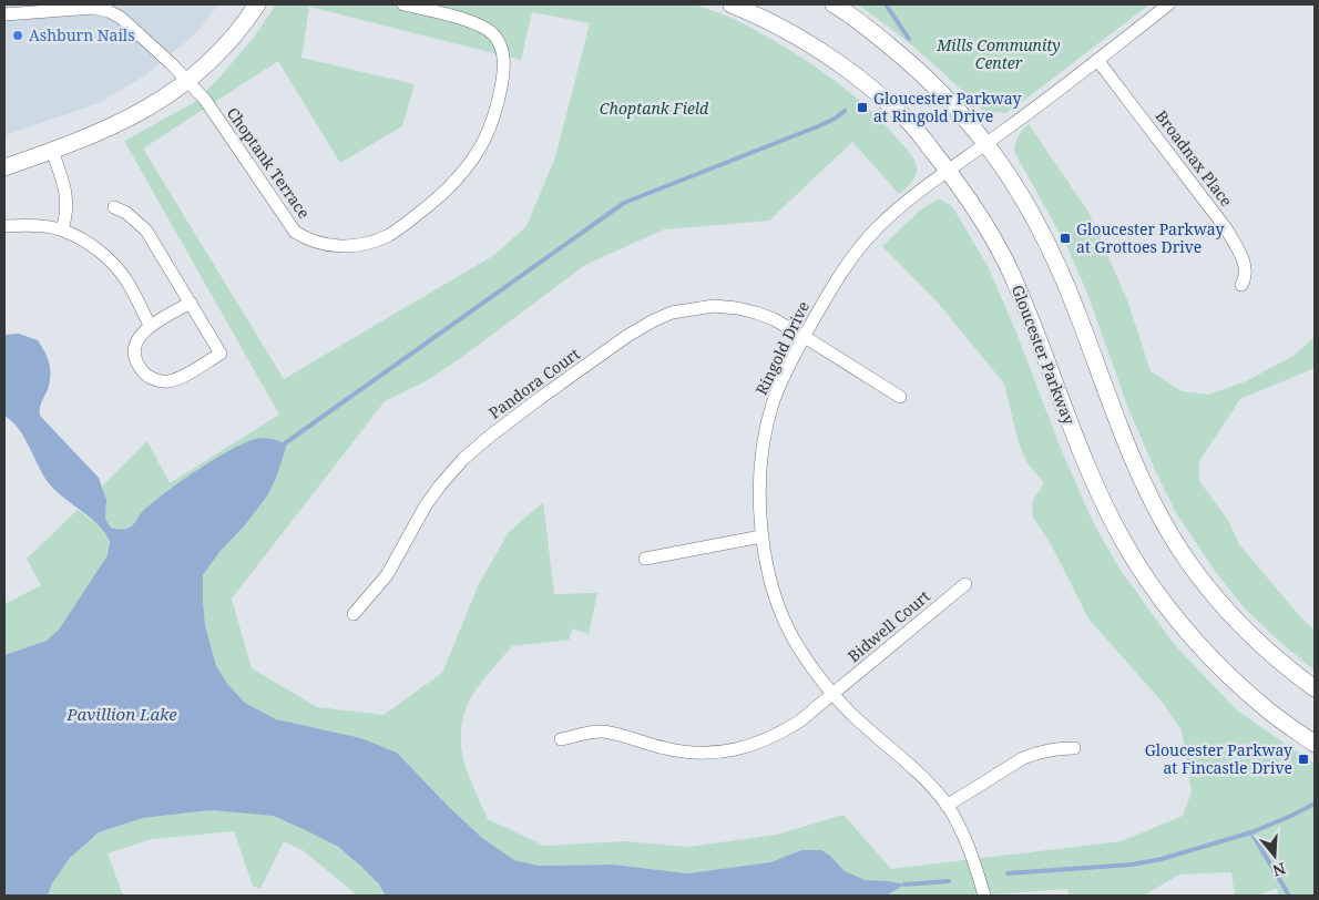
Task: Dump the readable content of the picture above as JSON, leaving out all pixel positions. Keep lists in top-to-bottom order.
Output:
{
  "streets": {
    "main road": ["Gloucester Parkway"],
    "street": [
      "Broadnax Place",
      "Choptank Terrace",
      "Ringold Drive",
      "Pandora Court",
      "Bidwell Court"
    ]
  },
  "crossings": [
    ["Broadnax Place", "Ringold Drive"],
    ["Ringold Drive", "Gloucester Parkway"],
    ["Ringold Drive", "Pandora Court"],
    ["Ringold Drive", "Bidwell Court"]
  ],
  "water": ["Pavillion Lake"],
  "parks": ["Mills Community Center", "Choptank Field"],
  "places": {
    "other": ["Ashburn Nails"],
    "transit": ["Gloucester Parkway at Ringold Drive", "Gloucester Parkway at Grottoes Drive", "Gloucester Parkway at Fincastle Drive"]
  },
  "north": "bottom"
}
